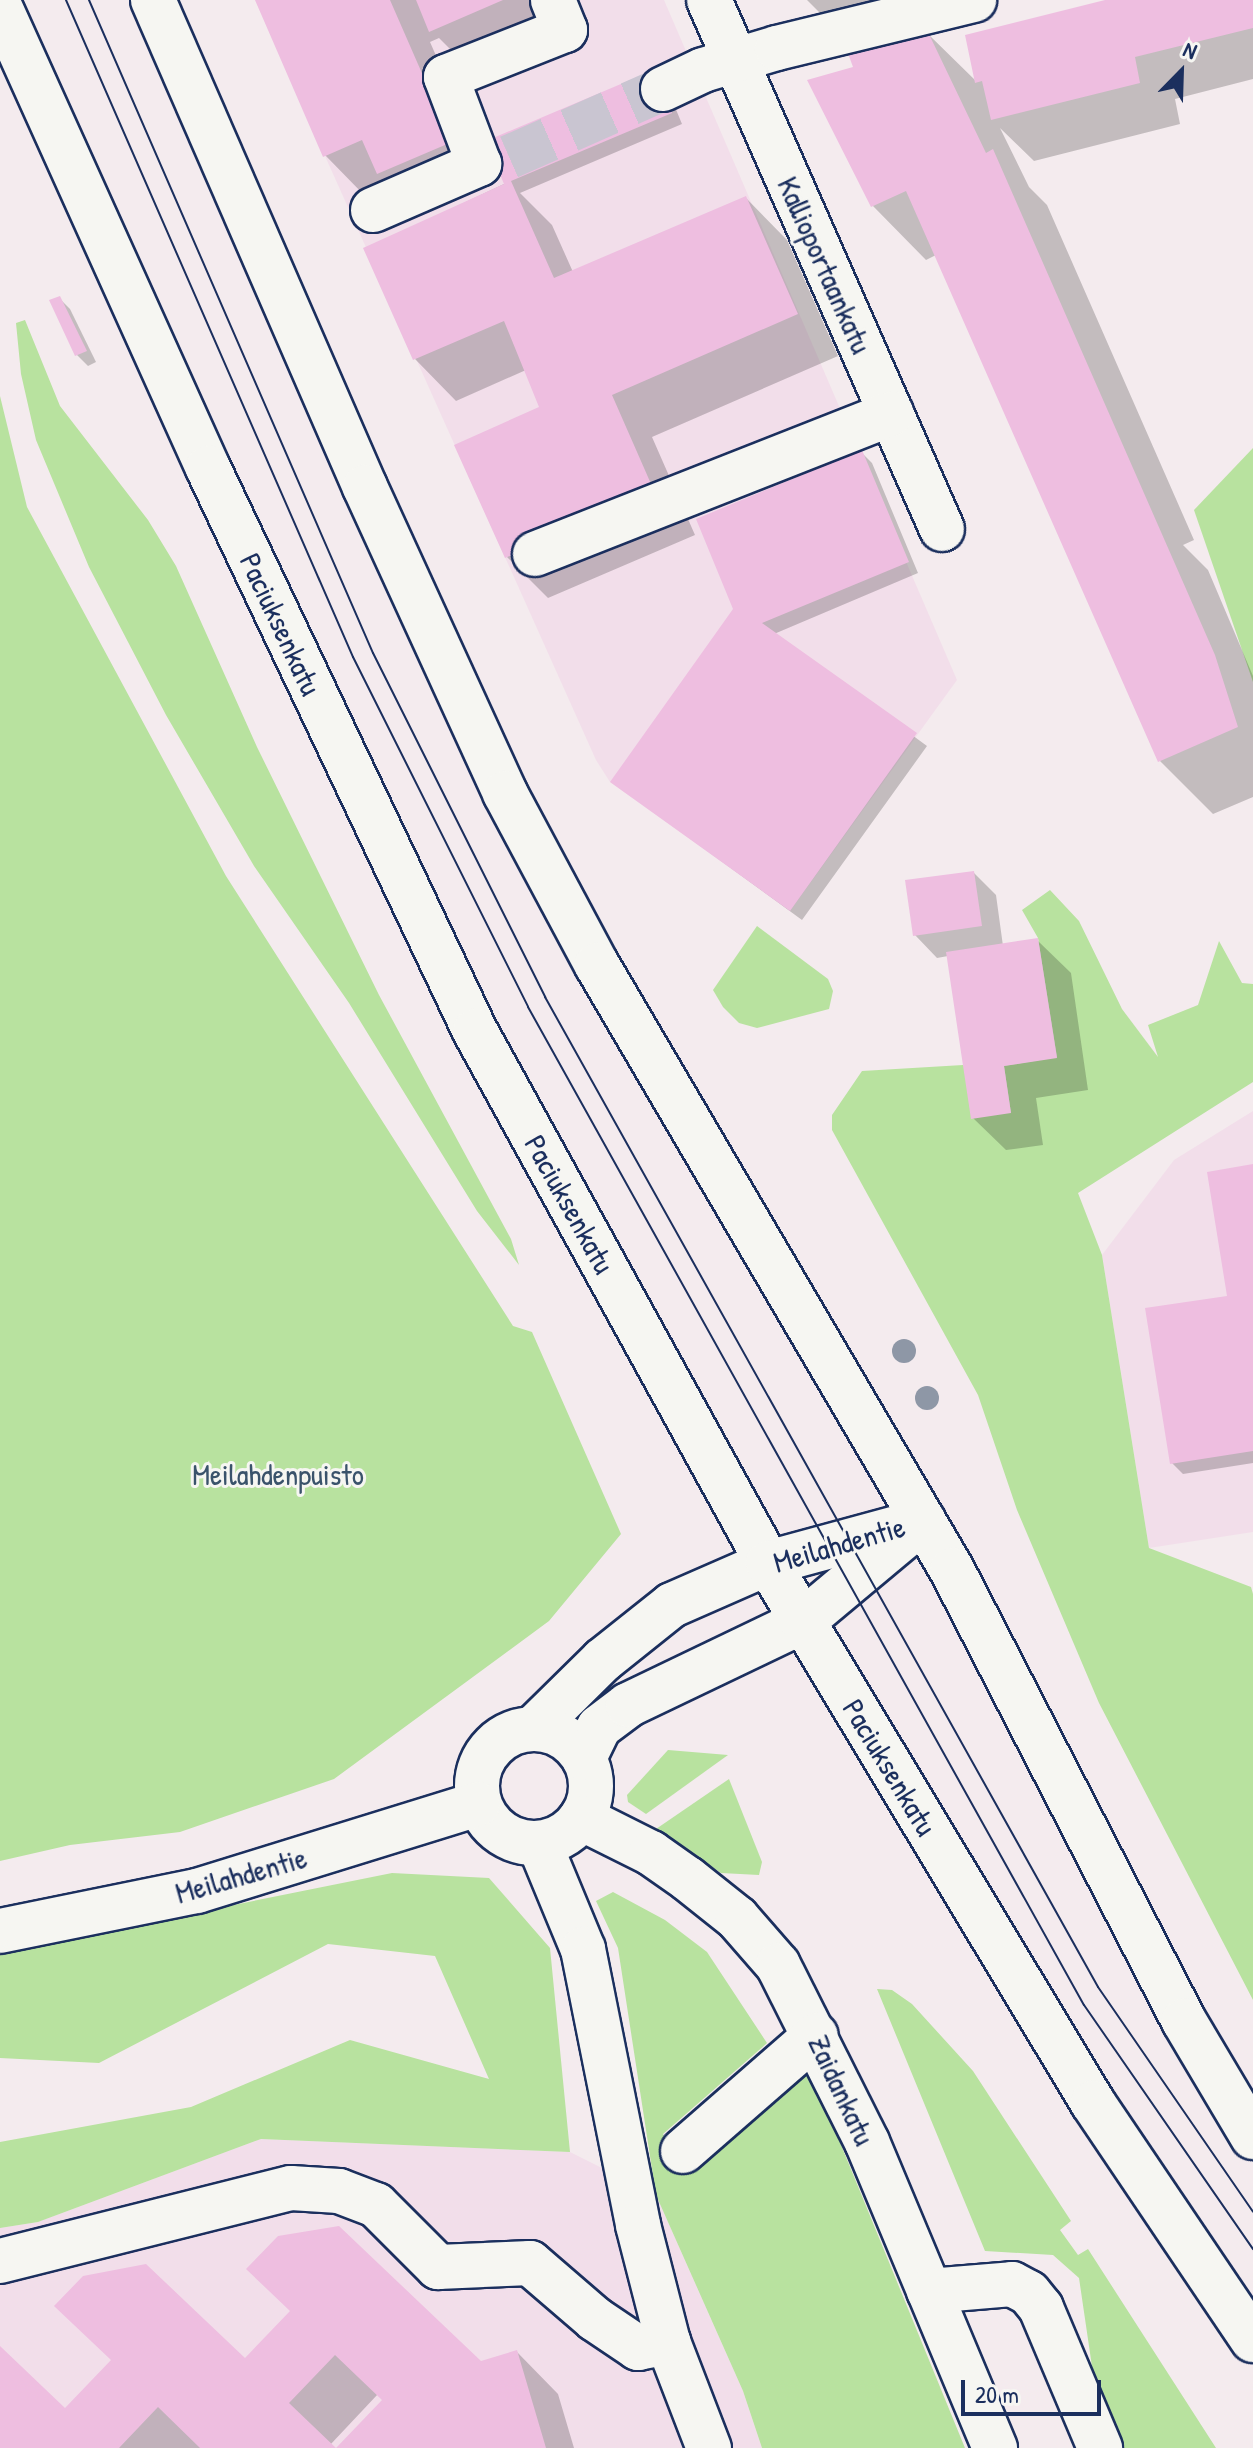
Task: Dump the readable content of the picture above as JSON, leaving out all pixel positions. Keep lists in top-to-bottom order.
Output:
{
  "streets": {
    "main road": [
      "Kallioportaankatu",
      "Paciuksenkatu",
      "Meilahdentie",
      "Zaidankatu"
    ]
  },
  "crossings": [
    ["Paciuksenkatu", "Meilahdentie"],
    ["Meilahdentie", "Zaidankatu"]
  ],
  "parks": ["Meilahdenpuisto"],
  "scale_bar": "20 m",
  "north": "top right"
}
